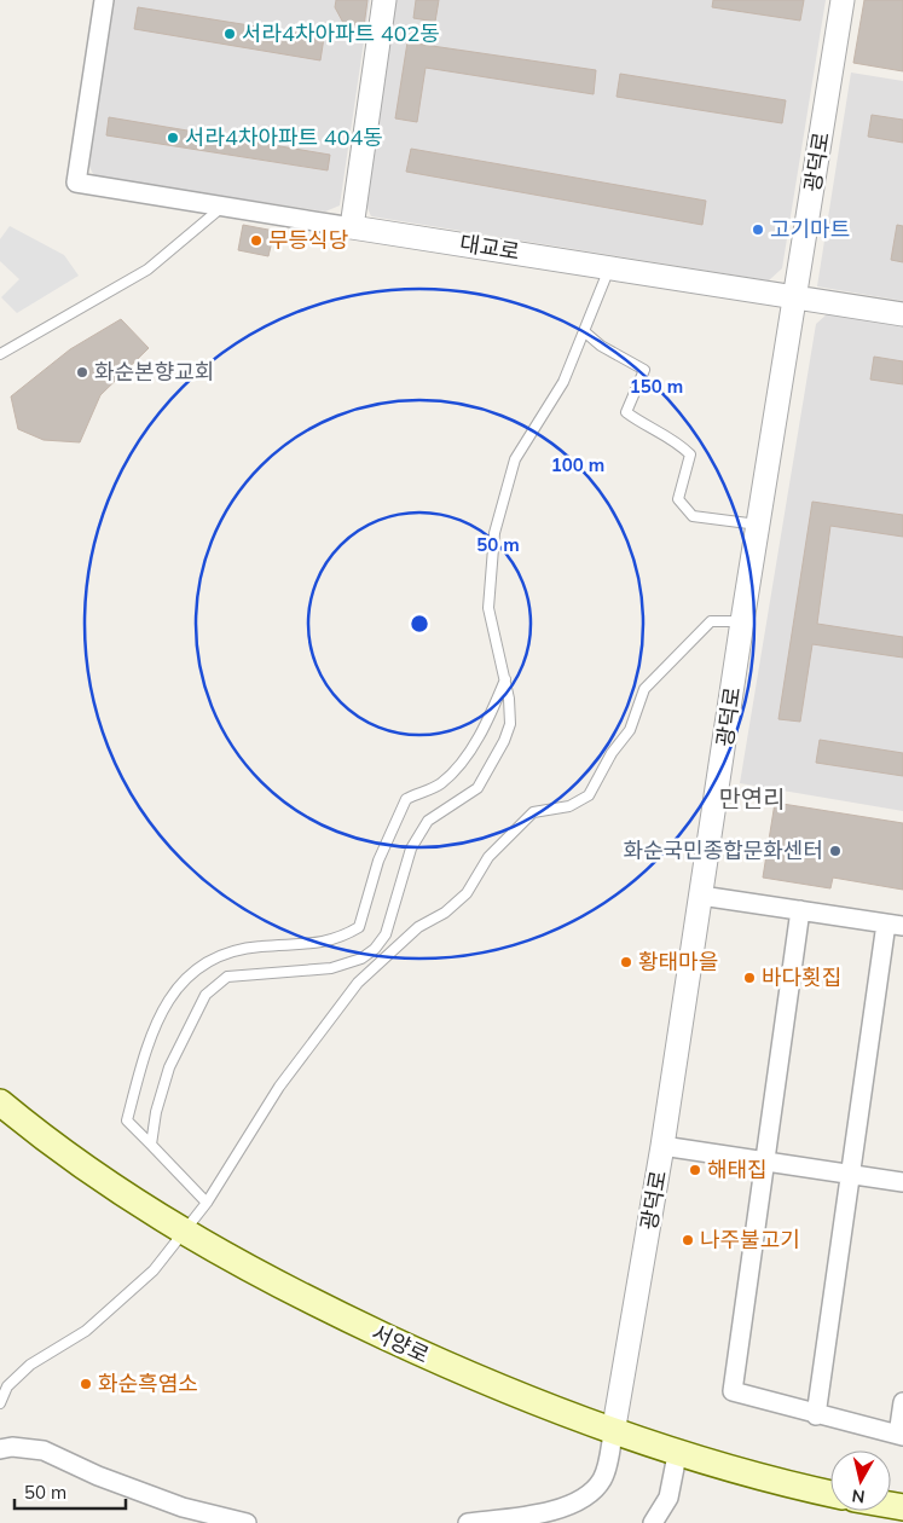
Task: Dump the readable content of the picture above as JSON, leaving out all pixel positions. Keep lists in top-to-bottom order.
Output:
{
  "streets": {
    "main road": ["서양로"],
    "street": ["광덕로", "대교로"]
  },
  "crossings": [
    ["광덕로", "대교로"],
    ["광덕로", "서양로"]
  ],
  "districts": ["만연리"],
  "places": [
    "서라4차아파트 402동",
    "서라4차아파트 404동",
    "고기마트",
    "무등식당",
    "화순본향교회",
    "화순국민종합문화센터",
    "황태마을",
    "바다횟집",
    "해태집",
    "나주불고기",
    "화순흑염소"
  ],
  "scale_bar": "50 m",
  "north": "bottom",
  "rings": ["150 m", "100 m", "50 m"]
}
